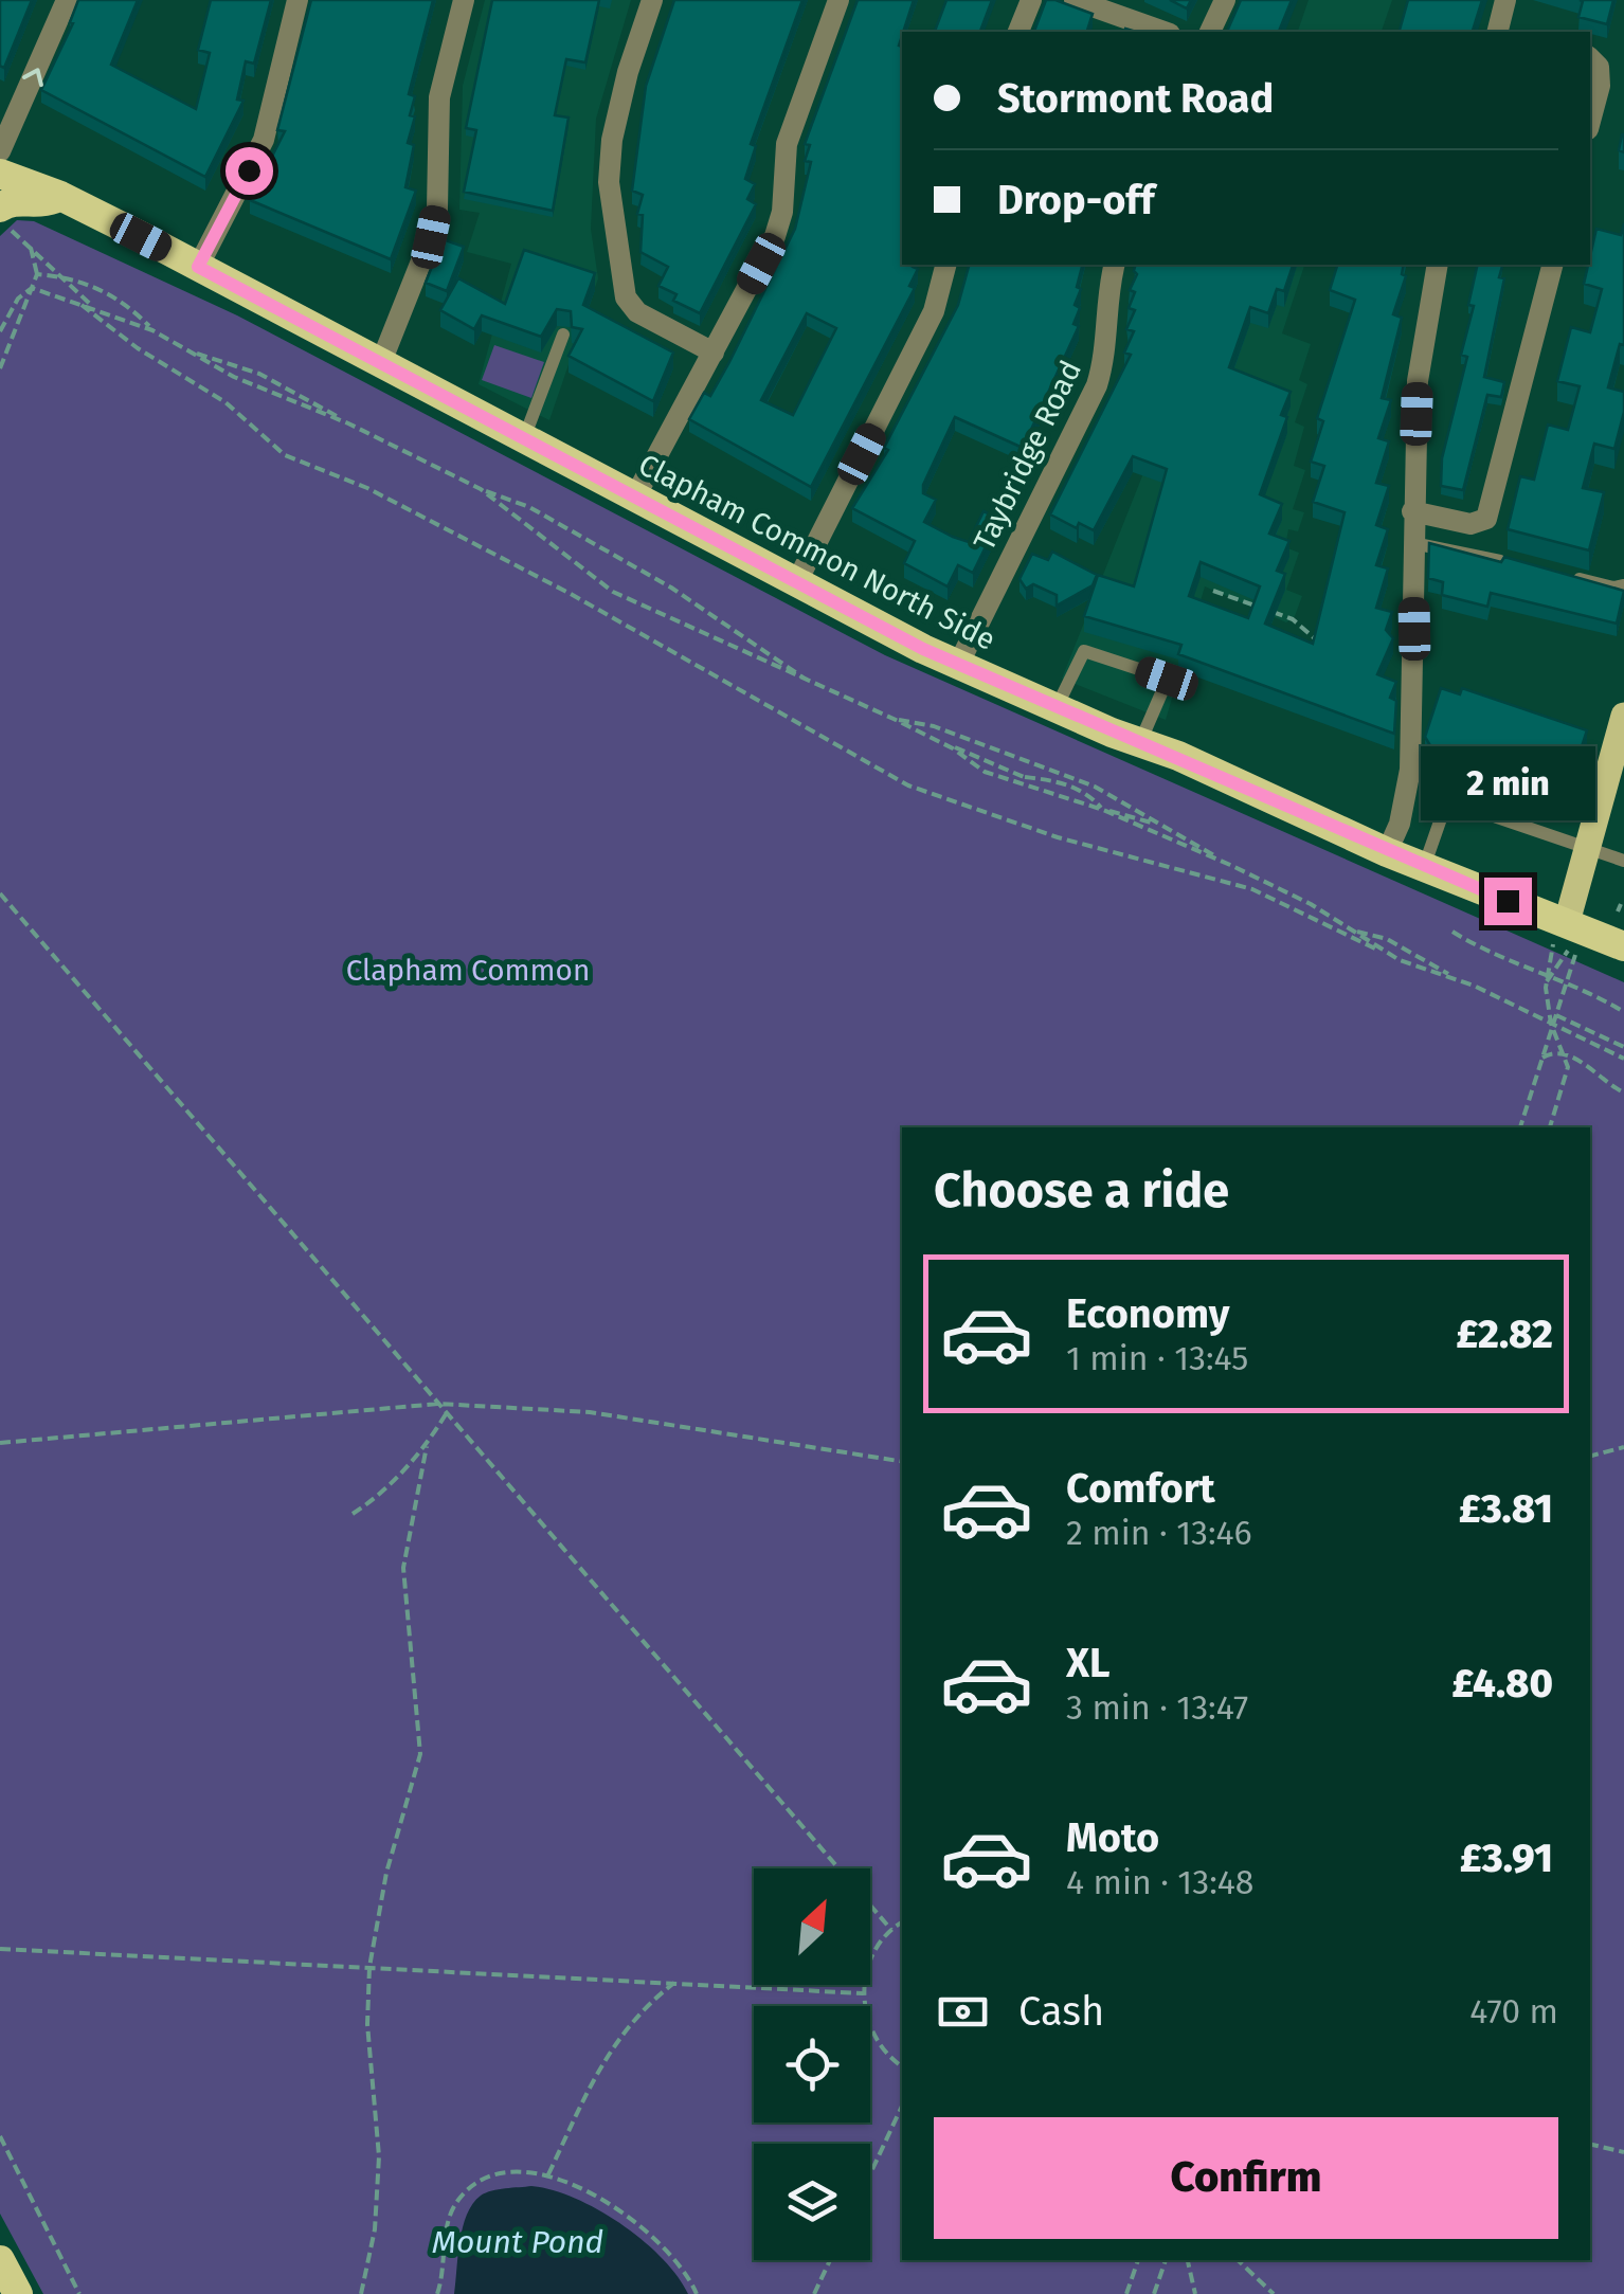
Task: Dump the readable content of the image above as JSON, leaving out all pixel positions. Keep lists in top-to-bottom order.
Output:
{
  "streets": {
    "highway": ["Clapham Common North Side"],
    "street": ["Taybridge Road"]
  },
  "crossings": [
    ["Taybridge Road", "Clapham Common North Side"]
  ],
  "water": ["Mount Pond"],
  "parks": ["Clapham Common"],
  "north": "top right",
  "page": {
    "banner": ["Stormont Road", "Drop-off"],
    "bubble": "2 min",
    "heading": "Choose a ride",
    "list": [
      {
        "name": "Economy",
        "note": "1 min · 13:45",
        "value": "£2.82"
      },
      {
        "name": "Comfort",
        "note": "2 min · 13:46",
        "value": "£3.81"
      },
      {
        "name": "XL",
        "note": "3 min · 13:47",
        "value": "£4.80"
      },
      {
        "name": "Moto",
        "note": "4 min · 13:48",
        "value": "£3.91"
      }
    ],
    "pay": ["Cash", "470 m"],
    "buttons": "Confirm"
  }
}
